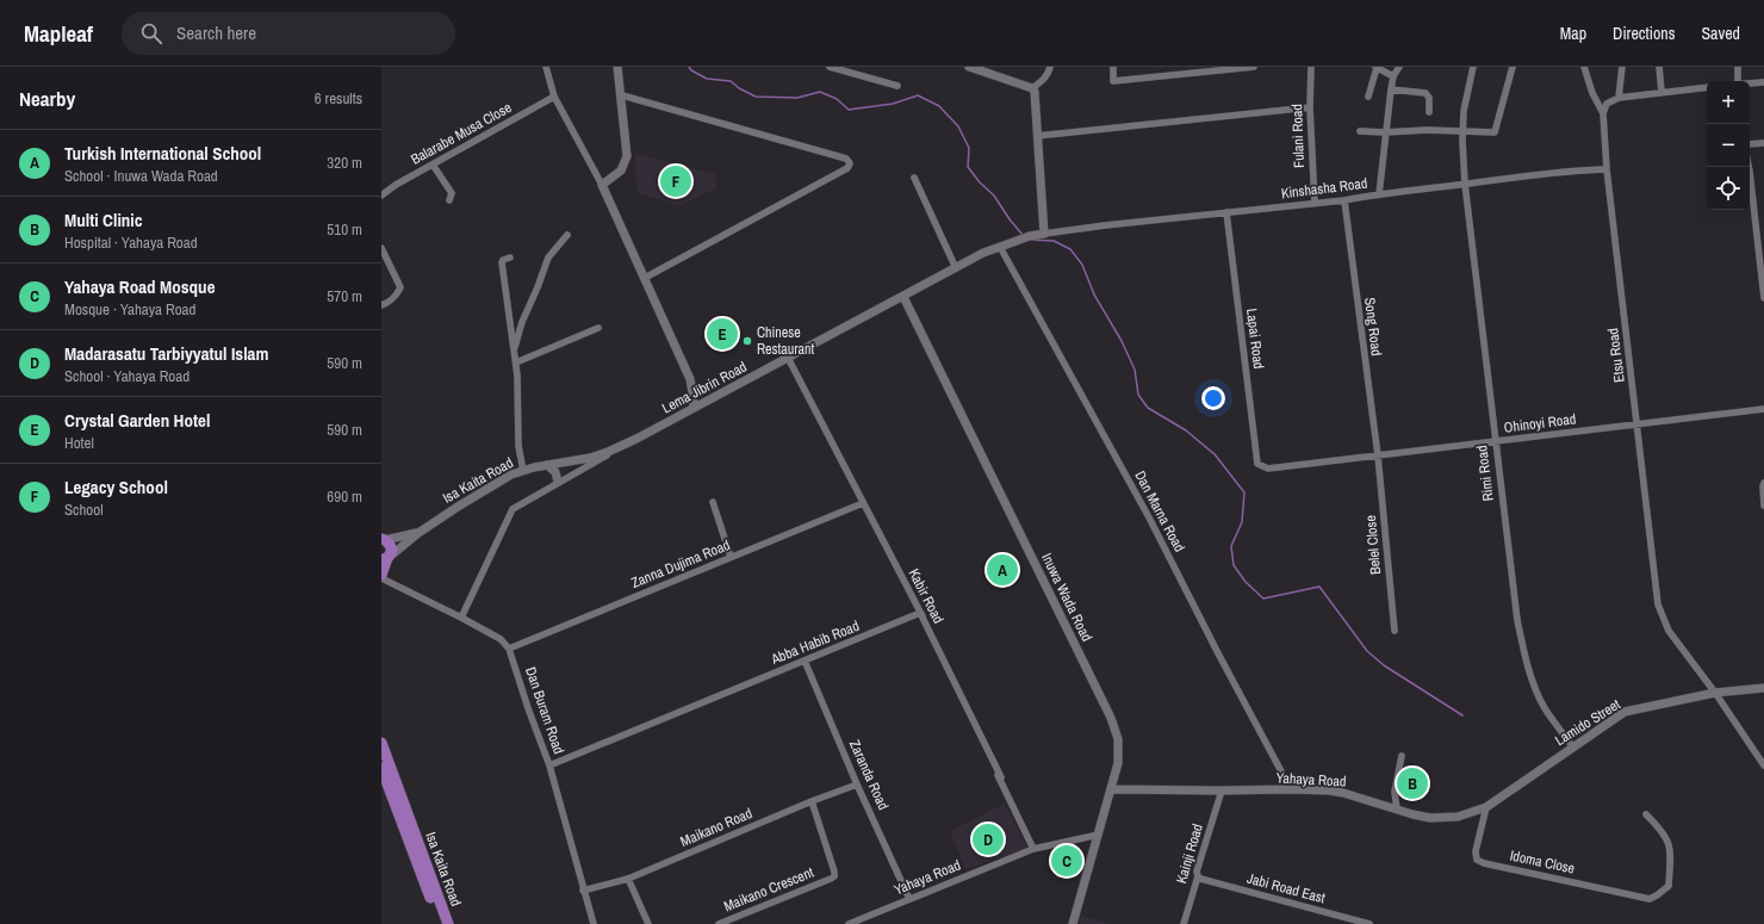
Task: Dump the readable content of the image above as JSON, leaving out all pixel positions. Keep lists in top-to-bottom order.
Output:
{
  "streets": {
    "main road": ["Isa Kaita Road"],
    "street": [
      "Balarabe Musa Close",
      "Fulani Road",
      "Kinshasha Road",
      "Song Road",
      "Lapai Road",
      "Etsu Road",
      "Lema Jibrin Road",
      "Ohinoyi Road",
      "Rimi Road",
      "Dan Marna Road",
      "Belel Close",
      "Zanna Dujima Road",
      "Kabir Road",
      "Inuwa Wada Road",
      "Abba Habib Road",
      "Dan Buram Road",
      "Lamido Street",
      "Zaranda Road",
      "Yahaya Road",
      "Maikano Road",
      "Kainji Road",
      "Idoma Close",
      "Jabi Road East",
      "Maikano Crescent"
    ]
  },
  "crossings": [
    ["Fulani Road", "Kinshasha Road"],
    ["Kinshasha Road", "Song Road"],
    ["Kinshasha Road", "Lapai Road"],
    ["Kinshasha Road", "Etsu Road"],
    ["Kinshasha Road", "Lema Jibrin Road"],
    ["Kinshasha Road", "Rimi Road"],
    ["Song Road", "Ohinoyi Road"],
    ["Song Road", "Belel Close"],
    ["Lapai Road", "Ohinoyi Road"],
    ["Etsu Road", "Ohinoyi Road"],
    ["Etsu Road", "Lamido Street"],
    ["Lema Jibrin Road", "Isa Kaita Road"],
    ["Lema Jibrin Road", "Dan Marna Road"],
    ["Lema Jibrin Road", "Kabir Road"],
    ["Lema Jibrin Road", "Inuwa Wada Road"],
    ["Ohinoyi Road", "Rimi Road"],
    ["Ohinoyi Road", "Belel Close"],
    ["Rimi Road", "Lamido Street"],
    ["Dan Marna Road", "Yahaya Road"],
    ["Zanna Dujima Road", "Kabir Road"],
    ["Zanna Dujima Road", "Dan Buram Road"],
    ["Kabir Road", "Abba Habib Road"],
    ["Kabir Road", "Yahaya Road"],
    ["Inuwa Wada Road", "Yahaya Road"],
    ["Abba Habib Road", "Dan Buram Road"],
    ["Abba Habib Road", "Zaranda Road"],
    ["Dan Buram Road", "Maikano Road"],
    ["Lamido Street", "Yahaya Road"],
    ["Zaranda Road", "Yahaya Road"],
    ["Zaranda Road", "Maikano Road"],
    ["Yahaya Road", "Kainji Road"],
    ["Yahaya Road", "Idoma Close"],
    ["Maikano Road", "Maikano Crescent"],
    ["Kainji Road", "Jabi Road East"]
  ],
  "places": ["Chinese Restaurant"],
  "page": {
    "header": "Mapleaf",
    "search": "Search here",
    "nav": ["Map", "Directions", "Saved"],
    "heading": ["Nearby", "6 results"],
    "map_buttons": ["+", "−"],
    "list": [
      {
        "mark": "A",
        "name": "Turkish International School",
        "note": "School · Inuwa Wada Road",
        "value": "320 m"
      },
      {
        "mark": "B",
        "name": "Multi Clinic",
        "note": "Hospital · Yahaya Road",
        "value": "510 m"
      },
      {
        "mark": "C",
        "name": "Yahaya Road Mosque",
        "note": "Mosque · Yahaya Road",
        "value": "570 m"
      },
      {
        "mark": "D",
        "name": "Madarasatu Tarbiyyatul Islam",
        "note": "School · Yahaya Road",
        "value": "590 m"
      },
      {
        "mark": "E",
        "name": "Crystal Garden Hotel",
        "note": "Hotel",
        "value": "590 m"
      },
      {
        "mark": "F",
        "name": "Legacy School",
        "note": "School",
        "value": "690 m"
      }
    ],
    "pins": [
      "F",
      "E",
      "A",
      "B",
      "D",
      "C"
    ]
  }
}
